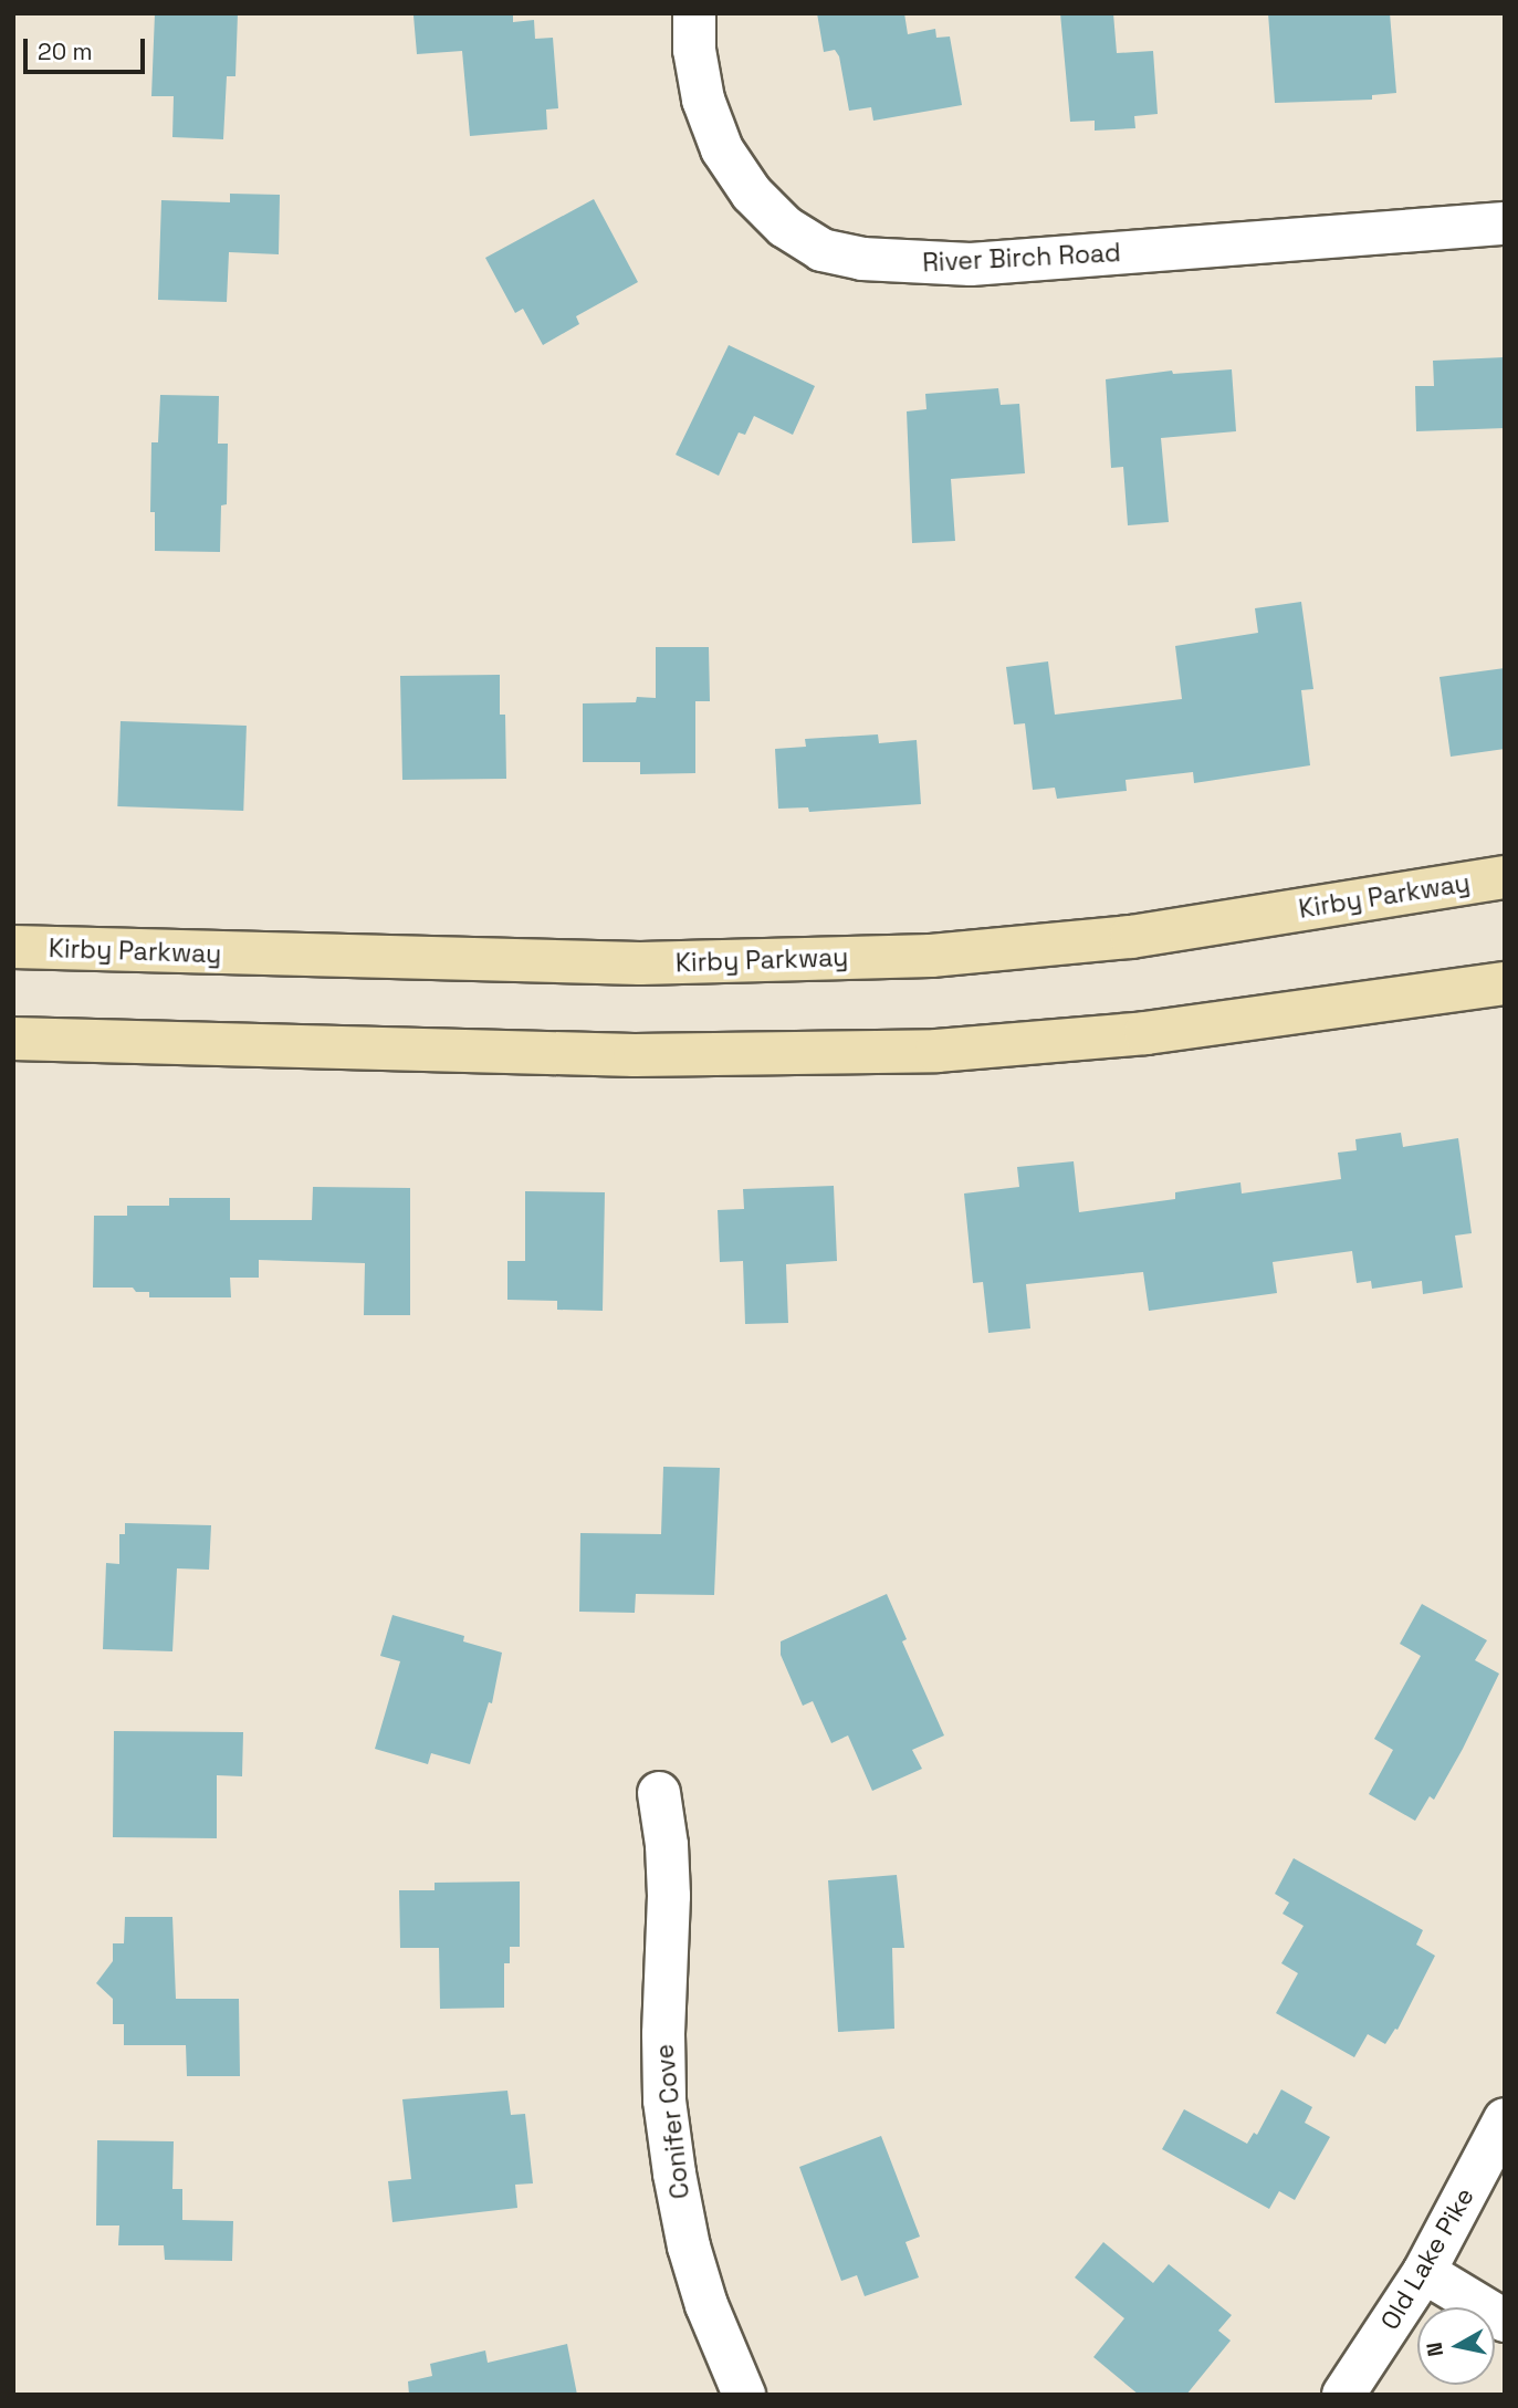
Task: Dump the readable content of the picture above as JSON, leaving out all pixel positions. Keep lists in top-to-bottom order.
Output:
{
  "streets": {
    "main road": ["Kirby Parkway"],
    "street": ["River Birch Road", "Conifer Cove", "Old Lake Pike"]
  },
  "scale_bar": "20 m",
  "north": "left"
}
